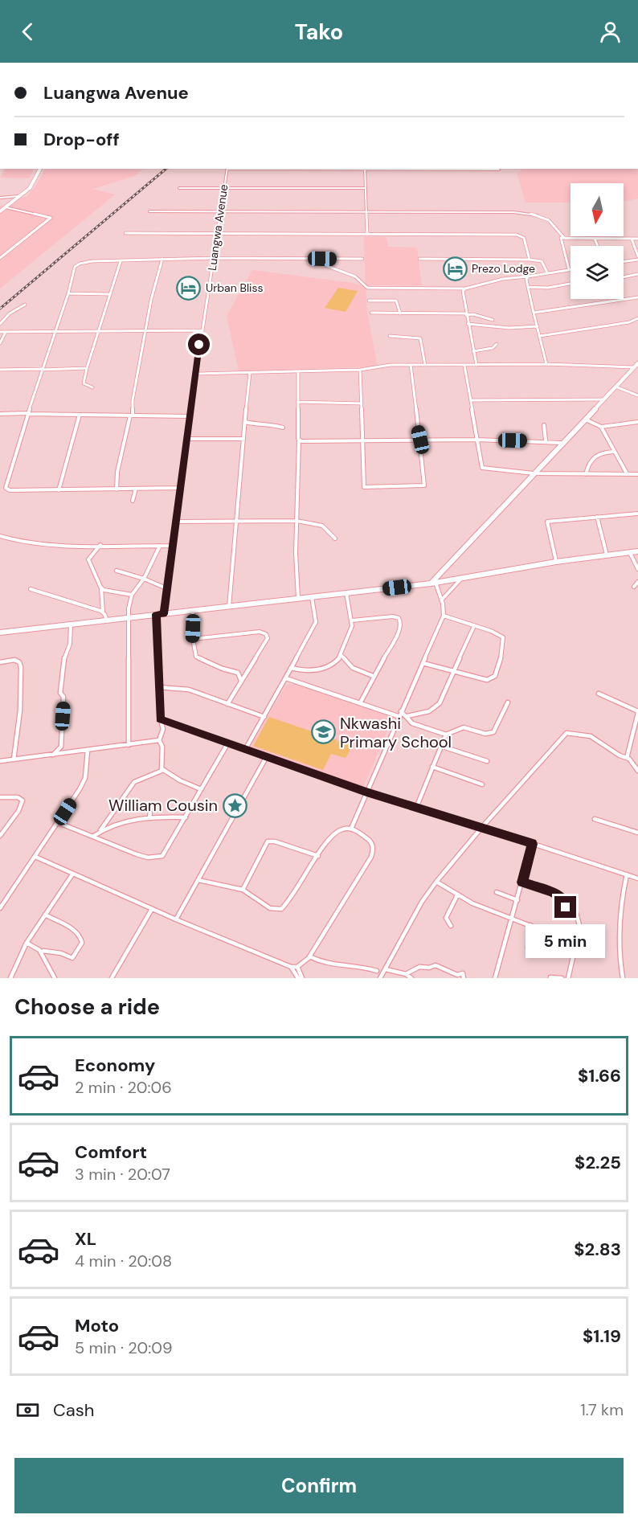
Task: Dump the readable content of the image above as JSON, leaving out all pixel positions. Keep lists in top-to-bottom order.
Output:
{
  "streets": {
    "street": ["Luangwa Avenue"]
  },
  "places": {
    "hotel": ["Prezo Lodge", "Urban Bliss"],
    "school or university": ["Nkwashi Primary School"],
    "place": ["William Cousin"]
  },
  "north": "bottom",
  "page": {
    "header": "Tako",
    "banner": ["Luangwa Avenue", "Drop-off"],
    "bubble": "5 min",
    "heading": "Choose a ride",
    "list": [
      {
        "name": "Economy",
        "note": "2 min · 20:06",
        "value": "$1.66"
      },
      {
        "name": "Comfort",
        "note": "3 min · 20:07",
        "value": "$2.25"
      },
      {
        "name": "XL",
        "note": "4 min · 20:08",
        "value": "$2.83"
      },
      {
        "name": "Moto",
        "note": "5 min · 20:09",
        "value": "$1.19"
      }
    ],
    "pay": ["Cash", "1.7 km"],
    "buttons": "Confirm"
  }
}
